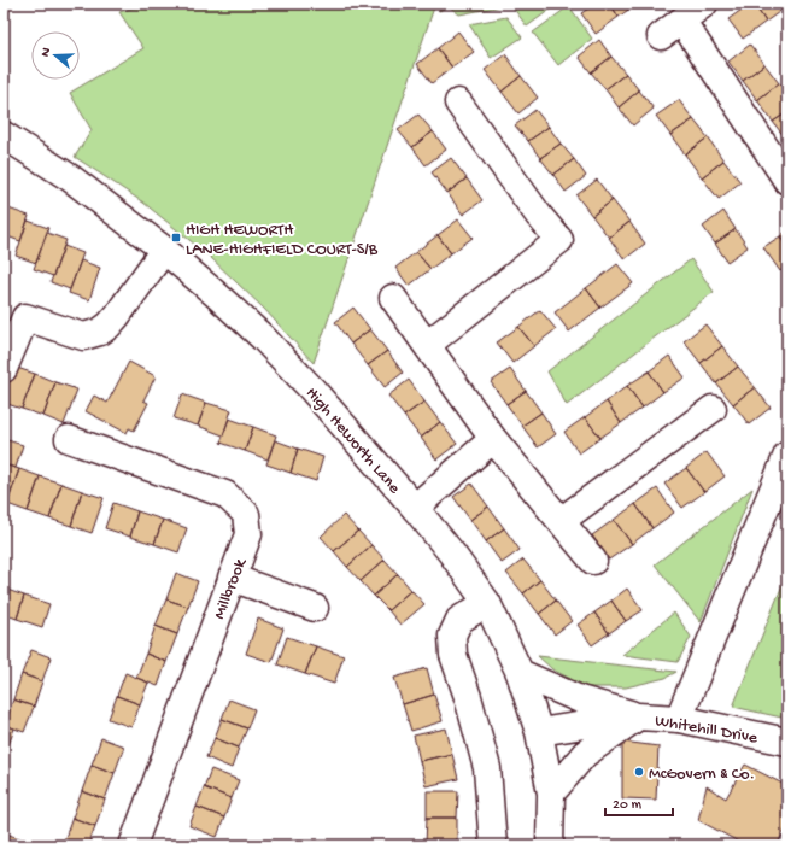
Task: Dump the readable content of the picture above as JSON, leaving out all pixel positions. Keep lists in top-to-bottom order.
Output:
{
  "streets": {
    "street": ["High Heworth Lane", "Millbrook", "Whitehill Drive"]
  },
  "crossings": [
    ["High Heworth Lane", "Whitehill Drive"]
  ],
  "places": {
    "transit": ["HIGH HEWORTH LANE-HIGHFIELD COURT-S/B"],
    "other": ["McGovern & Co."]
  },
  "scale_bar": "20 m",
  "north": "left"
}
